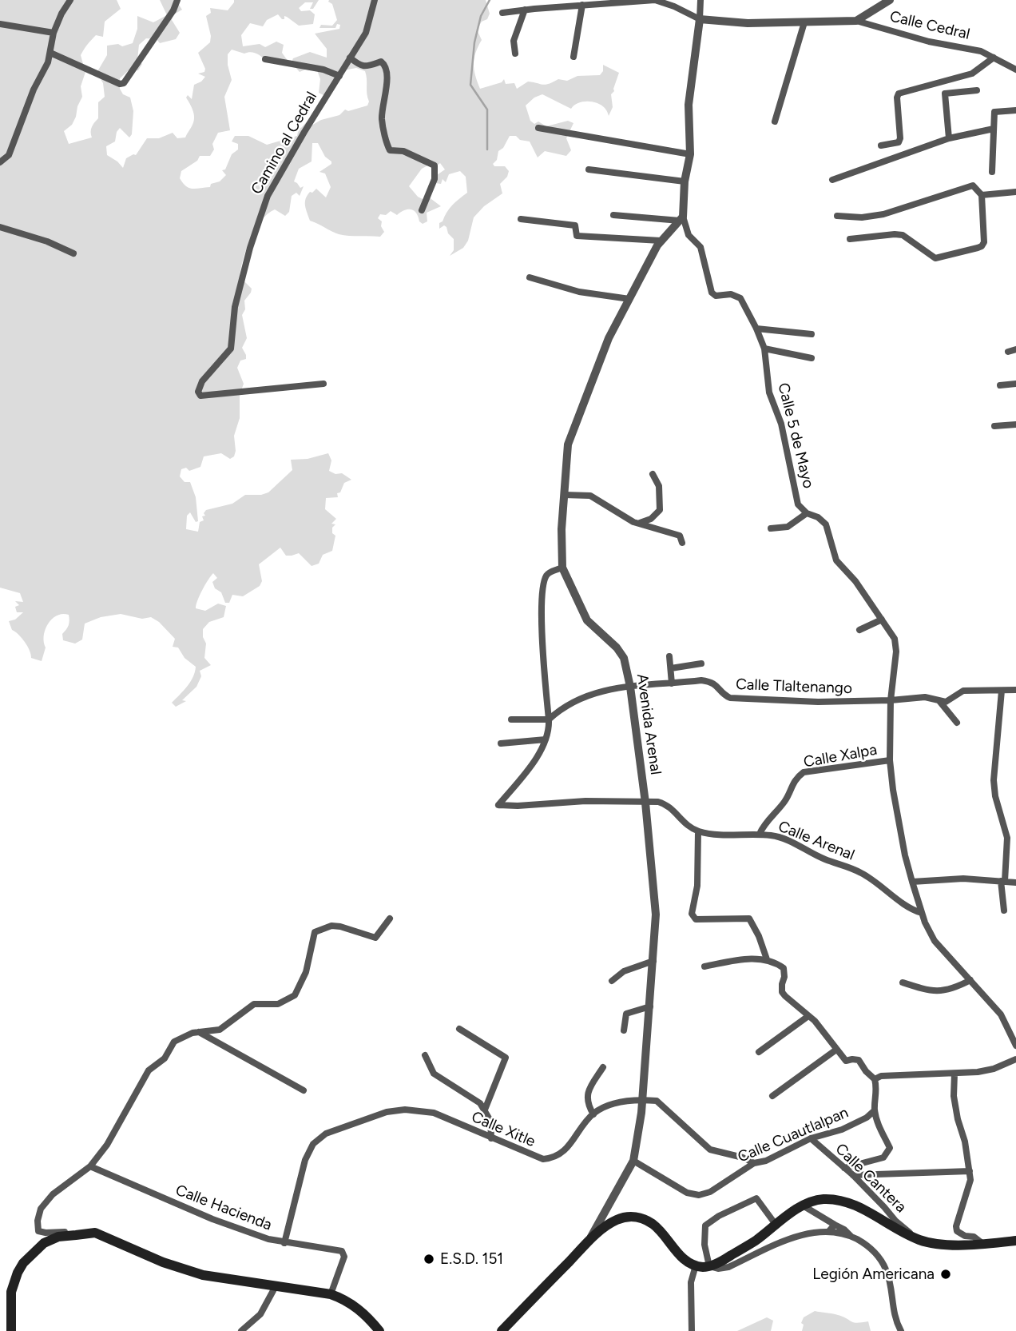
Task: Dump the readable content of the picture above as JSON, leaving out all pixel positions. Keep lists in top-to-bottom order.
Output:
{
  "streets": {
    "street": [
      "Calle Cedral",
      "Camino al Cedral",
      "Calle 5 de Mayo",
      "Calle Tlaltenango",
      "Avenida Arenal",
      "Calle Xalpa",
      "Calle Arenal",
      "Calle Xitle",
      "Calle Cuautlalpan",
      "Calle Cantera",
      "Calle Hacienda"
    ]
  },
  "crossings": [
    ["Calle Cedral", "Calle 5 de Mayo"],
    ["Calle 5 de Mayo", "Calle Tlaltenango"],
    ["Calle 5 de Mayo", "Avenida Arenal"],
    ["Calle 5 de Mayo", "Calle Xalpa"],
    ["Calle 5 de Mayo", "Calle Arenal"],
    ["Calle Tlaltenango", "Avenida Arenal"],
    ["Avenida Arenal", "Calle Cuautlalpan"],
    ["Calle Xalpa", "Calle Arenal"],
    ["Calle Xitle", "Calle Hacienda"],
    ["Calle Cuautlalpan", "Calle Cantera"]
  ],
  "places": ["E.S.D. 151", "Legión Americana"]
}
